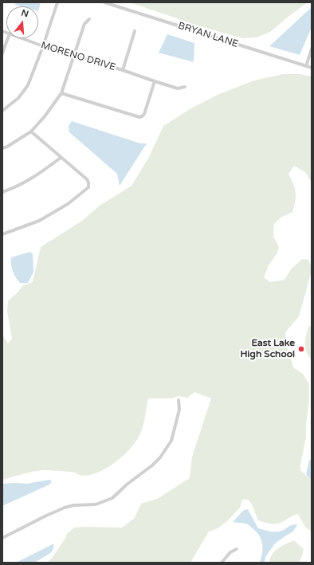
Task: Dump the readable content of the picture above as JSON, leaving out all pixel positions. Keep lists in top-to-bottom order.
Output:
{
  "streets": {
    "street": ["BRYAN LANE", "MORENO DRIVE"]
  },
  "places": ["East Lake High School"],
  "north": "top"
}
